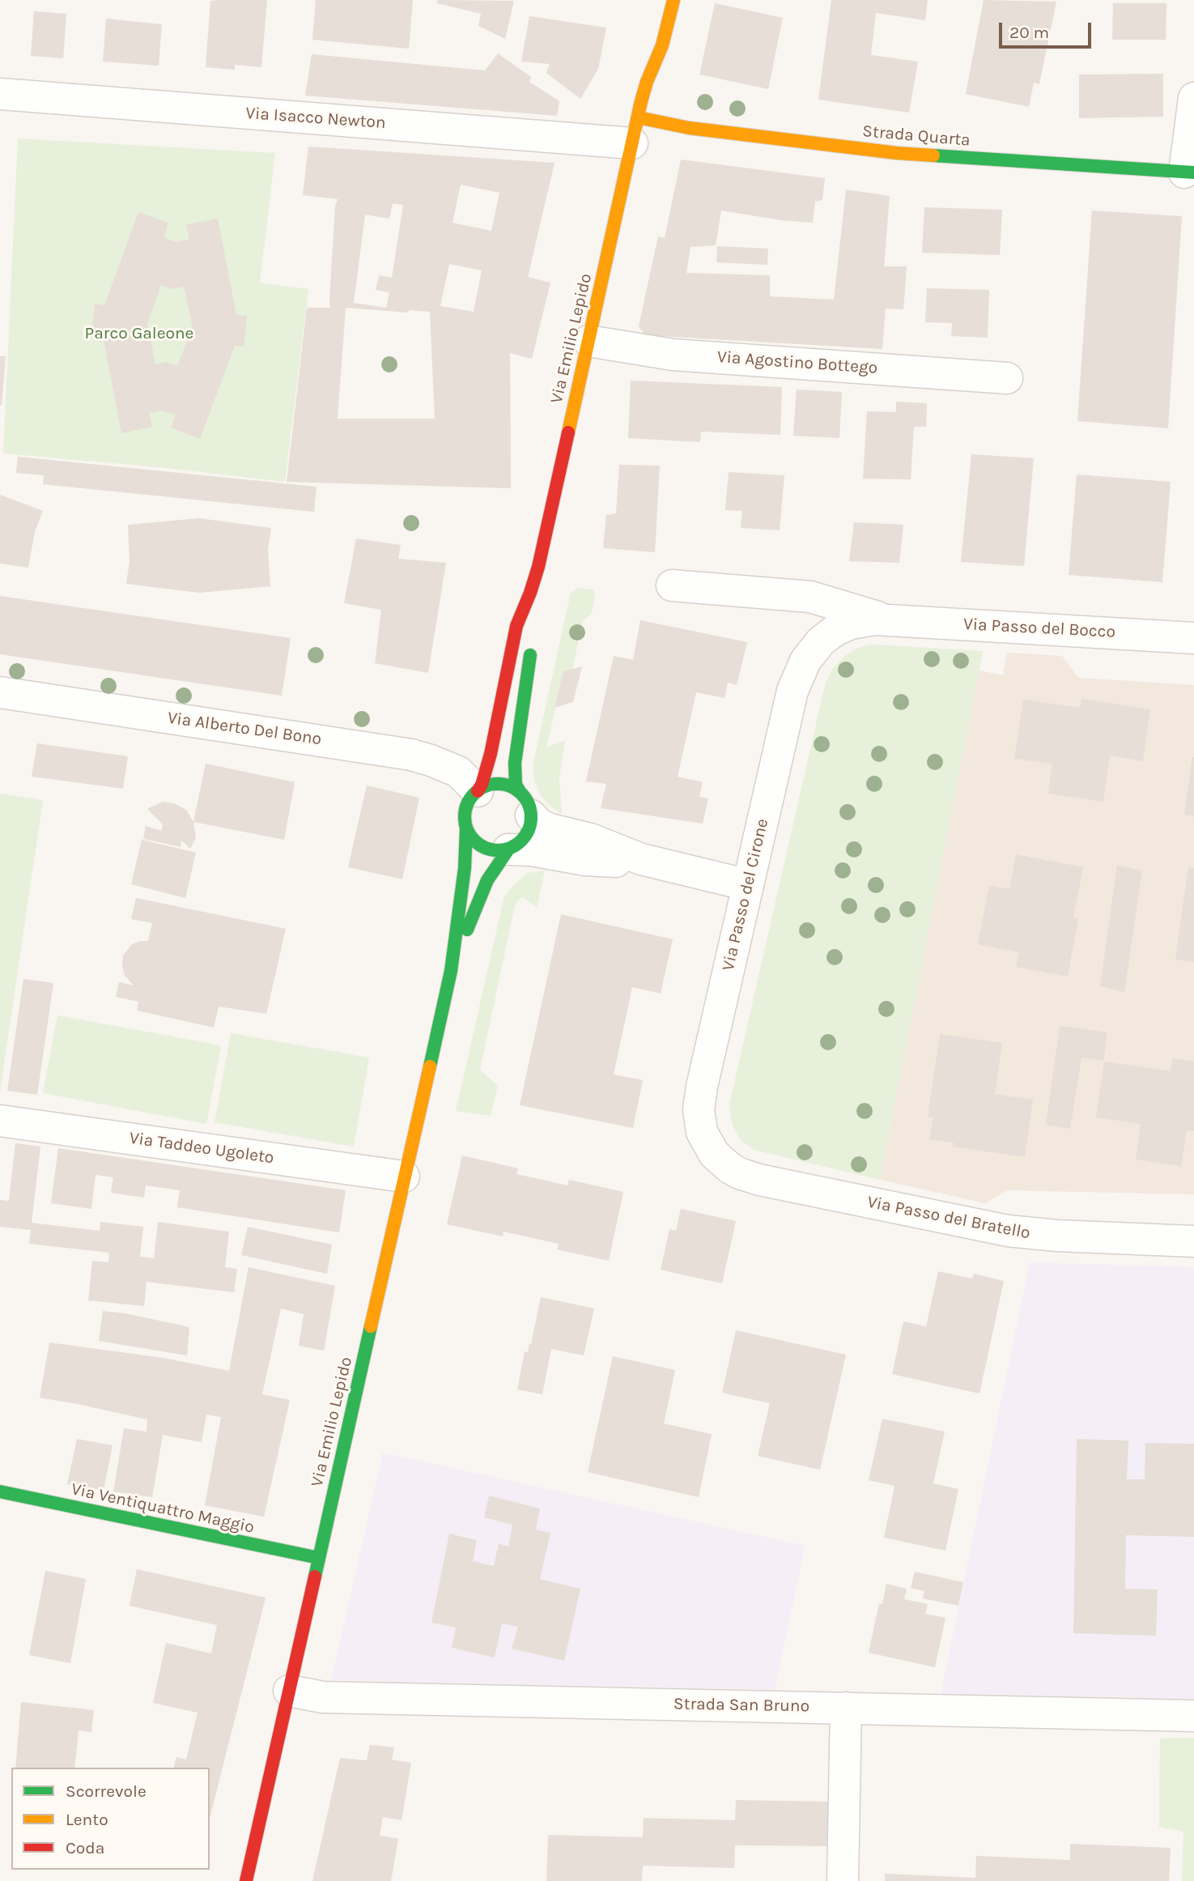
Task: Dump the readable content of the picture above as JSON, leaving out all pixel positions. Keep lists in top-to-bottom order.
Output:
{
  "streets": {
    "main road": ["Strada Quarta", "Via Emilio Lepido", "Via Ventiquattro Maggio"],
    "street": [
      "Via Isacco Newton",
      "Via Agostino Bottego",
      "Via Passo del Bocco",
      "Via Alberto Del Bono",
      "Via Passo del Cirone",
      "Via Taddeo Ugoleto",
      "Via Passo del Bratello",
      "Strada San Bruno"
    ]
  },
  "crossings": [
    ["Via Isacco Newton", "Strada Quarta"],
    ["Via Isacco Newton", "Via Emilio Lepido"],
    ["Strada Quarta", "Via Emilio Lepido"],
    ["Via Emilio Lepido", "Via Agostino Bottego"],
    ["Via Emilio Lepido", "Via Alberto Del Bono"],
    ["Via Emilio Lepido", "Via Taddeo Ugoleto"],
    ["Via Emilio Lepido", "Via Ventiquattro Maggio"],
    ["Via Emilio Lepido", "Strada San Bruno"],
    ["Via Passo del Bocco", "Via Passo del Cirone"],
    ["Via Passo del Cirone", "Via Passo del Bratello"]
  ],
  "parks": ["Parco Galeone"],
  "legend": ["Scorrevole", "Lento", "Coda"],
  "scale_bar": "20 m"
}
